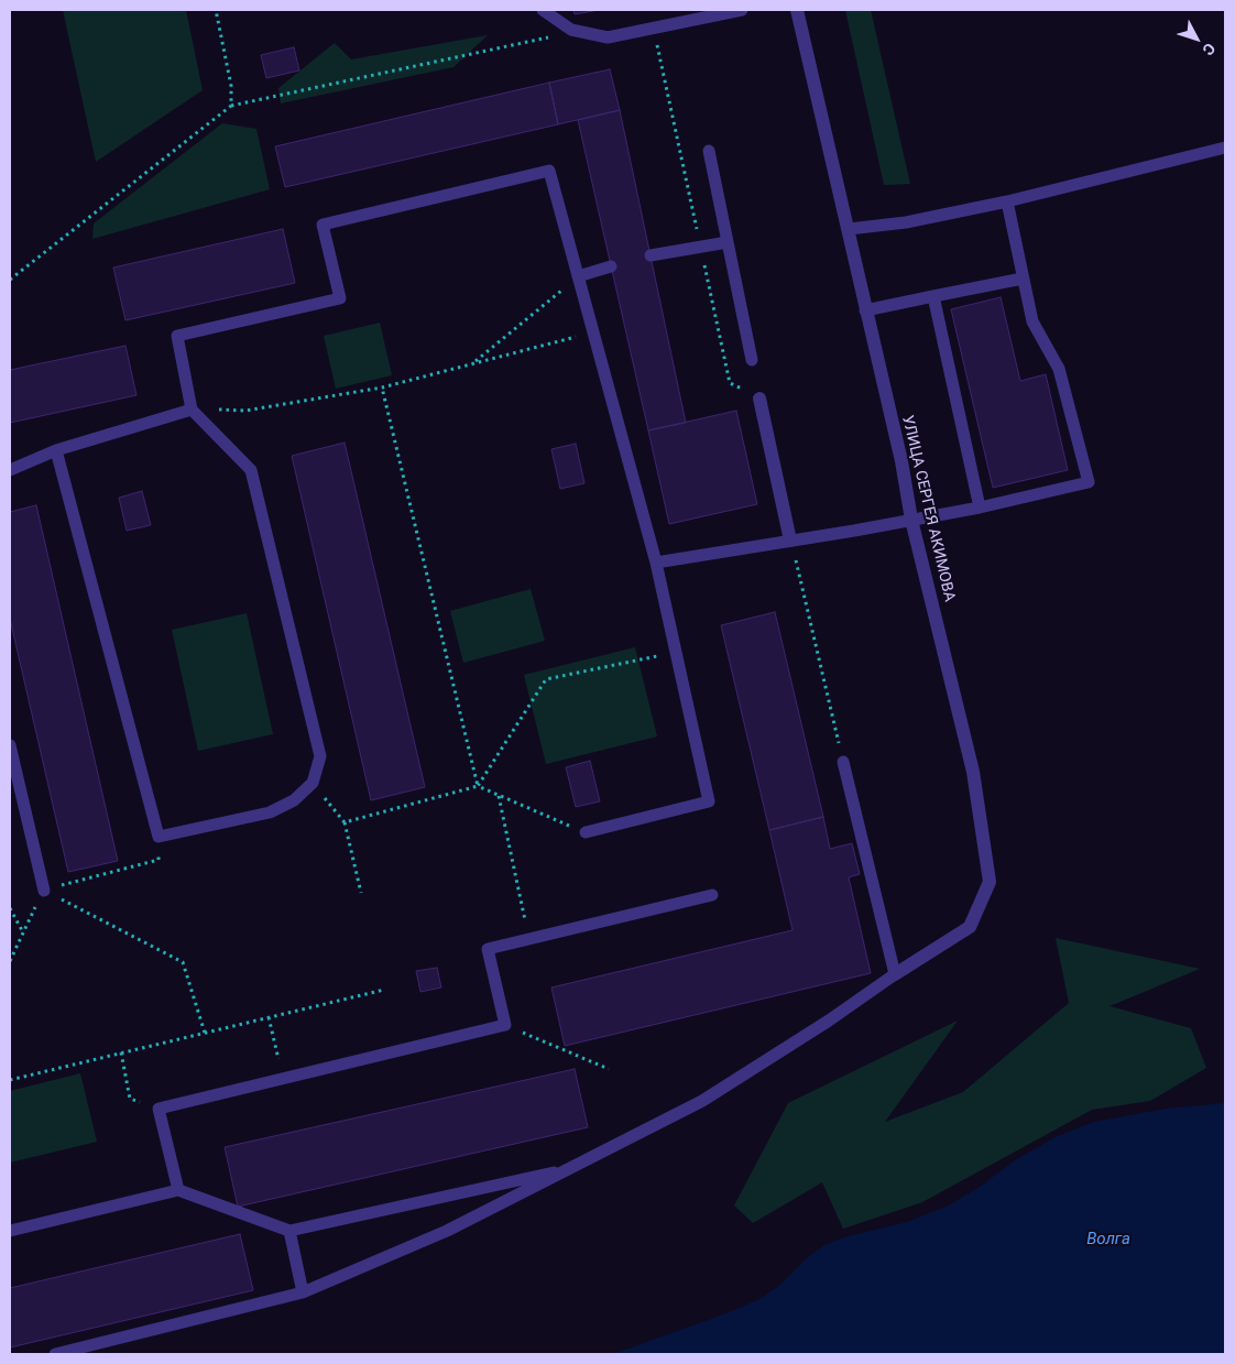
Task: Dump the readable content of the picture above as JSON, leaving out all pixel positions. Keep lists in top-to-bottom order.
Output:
{
  "streets": {
    "street": ["УЛИЦА СЕРГЕЯ АКИМОВА"]
  },
  "water": ["Волга"],
  "north": "bottom right"
}
